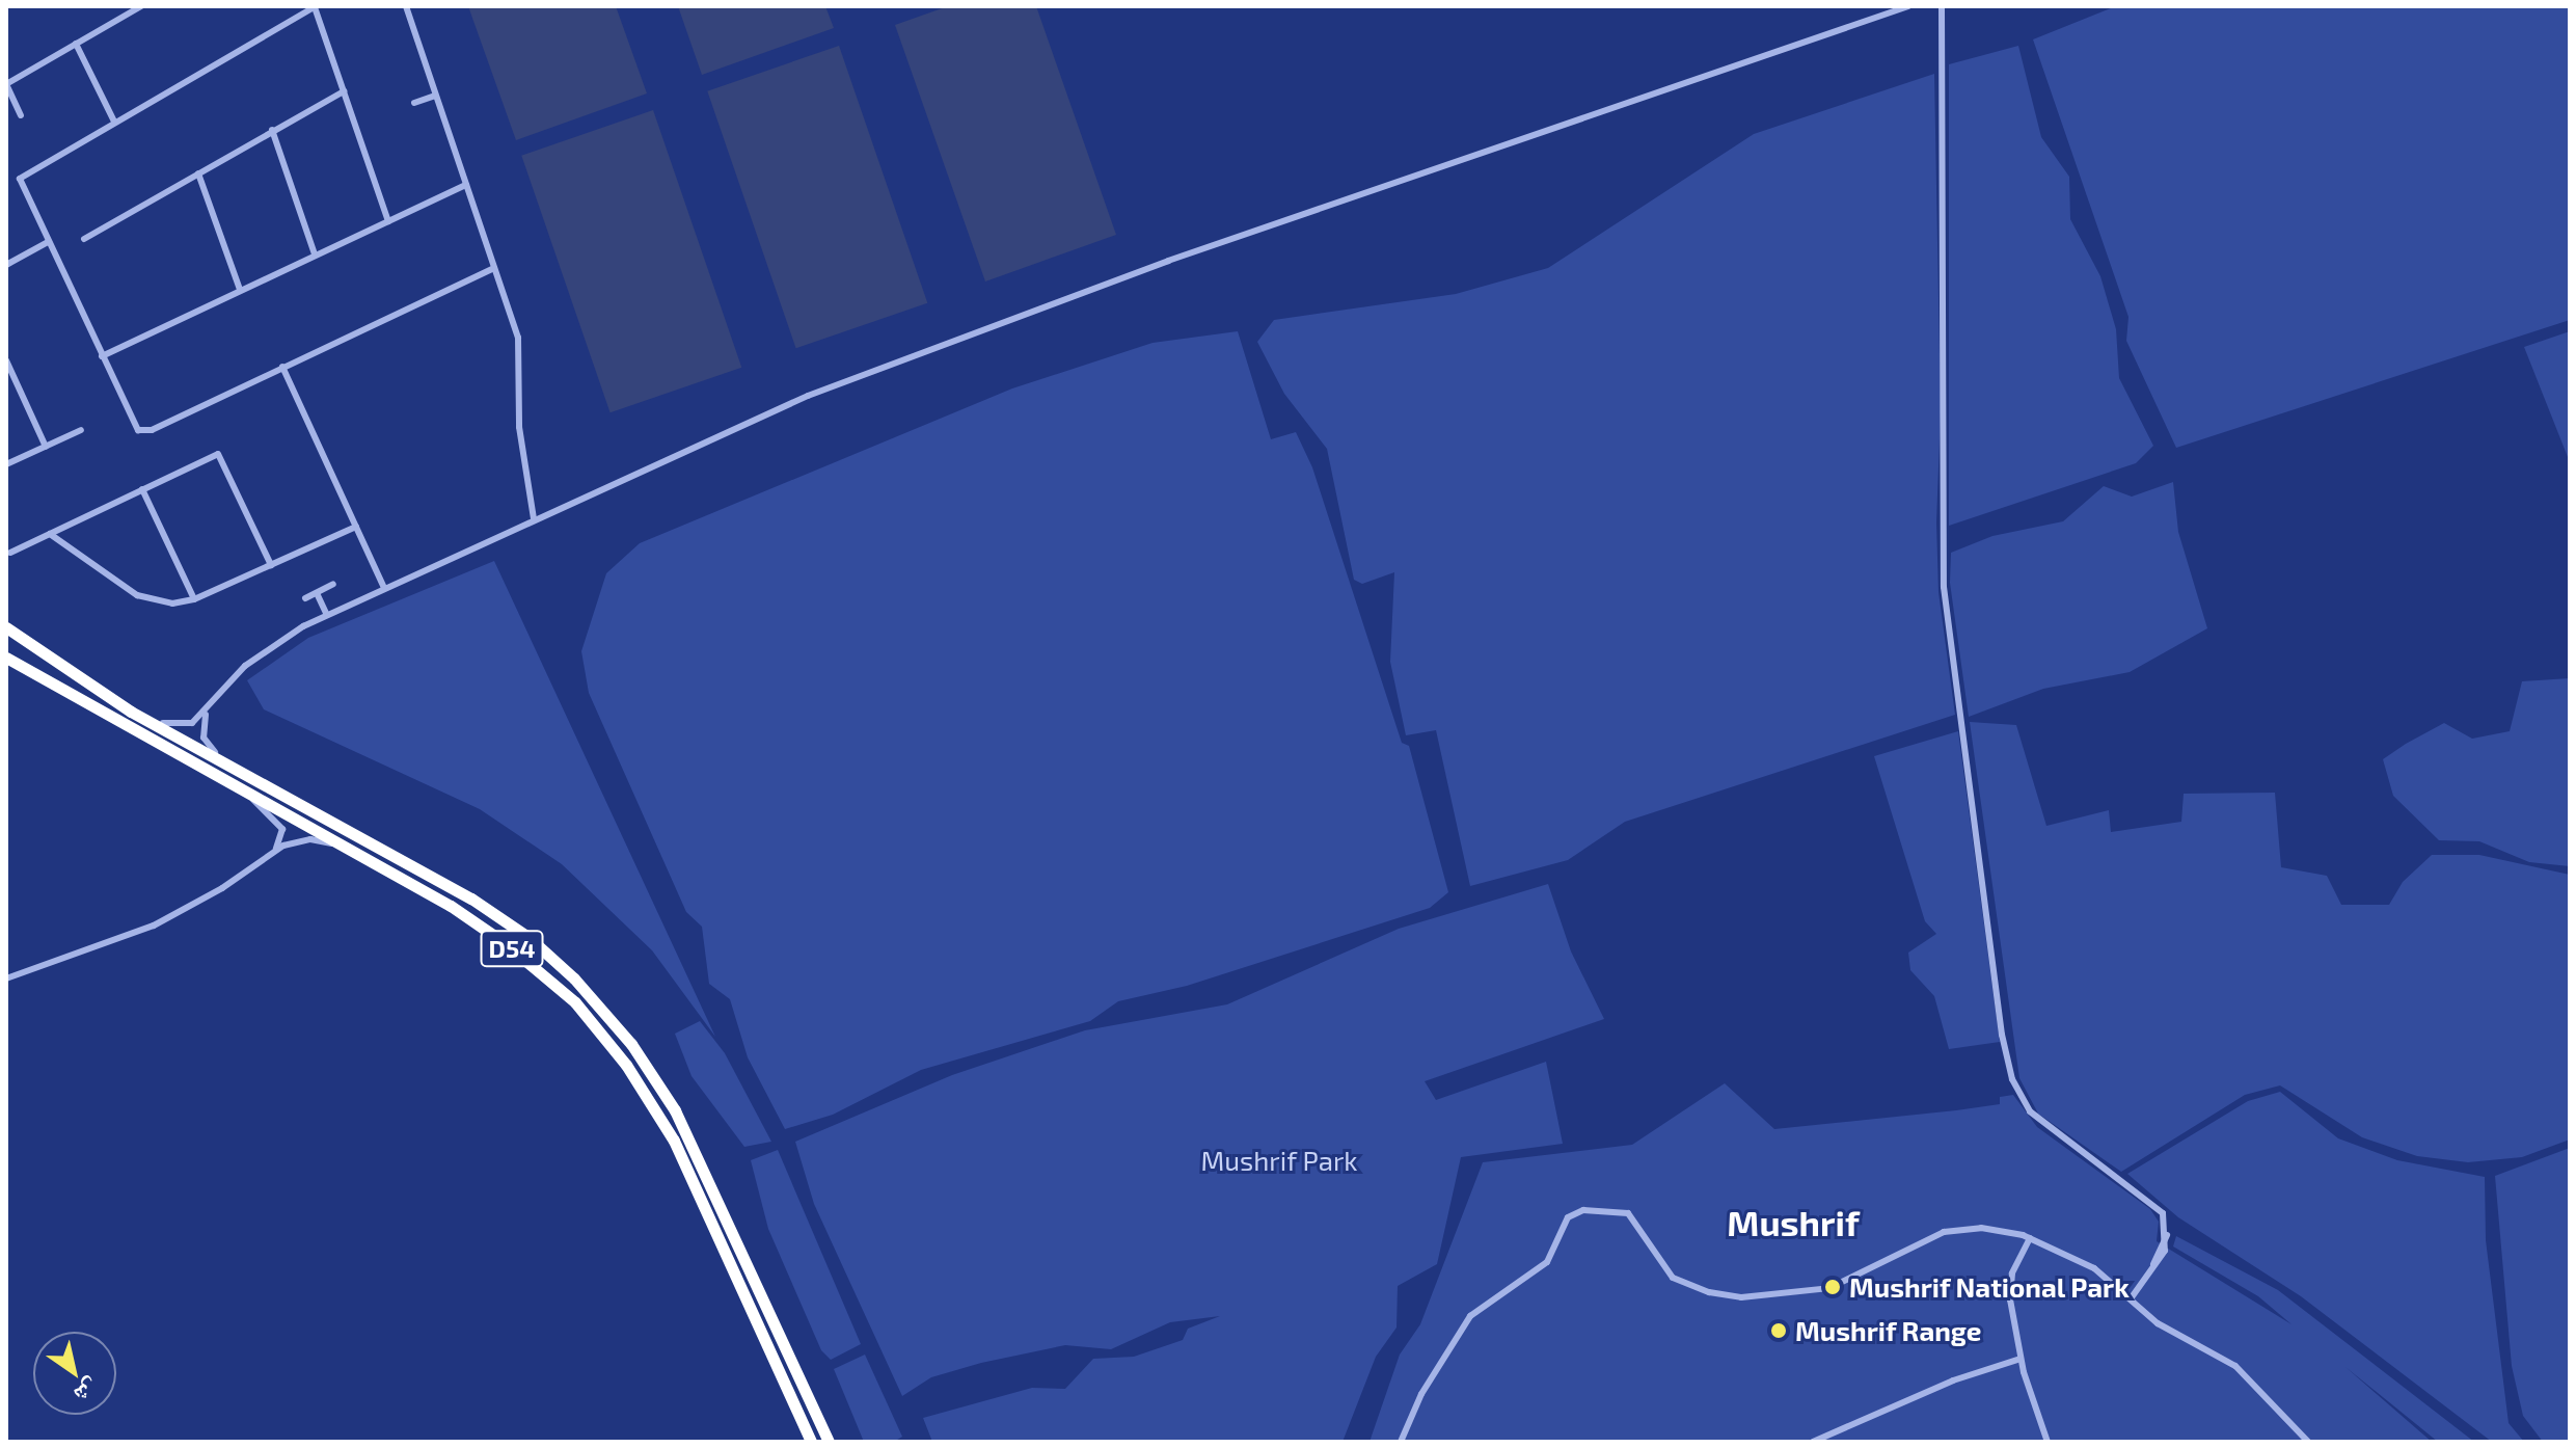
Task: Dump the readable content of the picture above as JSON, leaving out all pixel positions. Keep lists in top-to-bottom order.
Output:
{
  "streets": {
    "highway": ["D54"]
  },
  "districts": ["Mushrif"],
  "parks": ["Mushrif Park"],
  "places": ["Mushrif National Park", "Mushrif Range"],
  "north": "bottom right"
}
